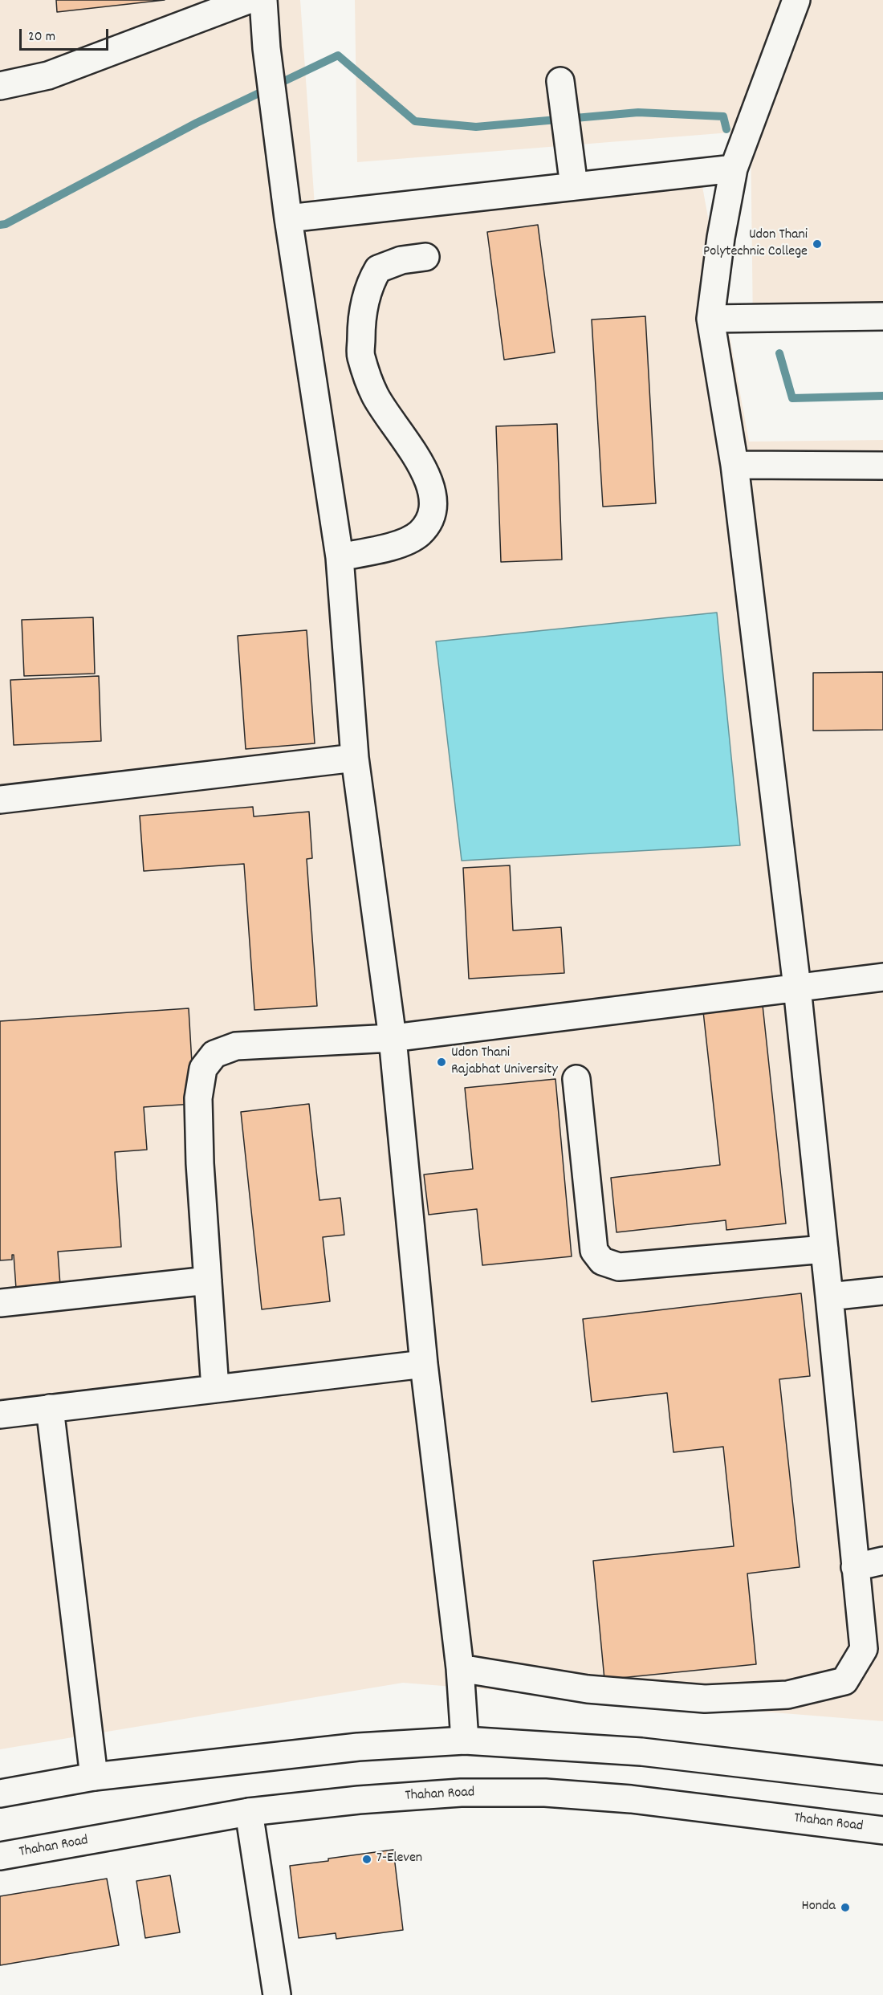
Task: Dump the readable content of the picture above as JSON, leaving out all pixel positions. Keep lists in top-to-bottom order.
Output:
{
  "streets": {
    "main road": ["Thahan Road"]
  },
  "places": [
    "Udon Thani Polytechnic College",
    "Udon Thani Rajabhat University",
    "7-Eleven",
    "Honda"
  ],
  "scale_bar": "20 m"
}
